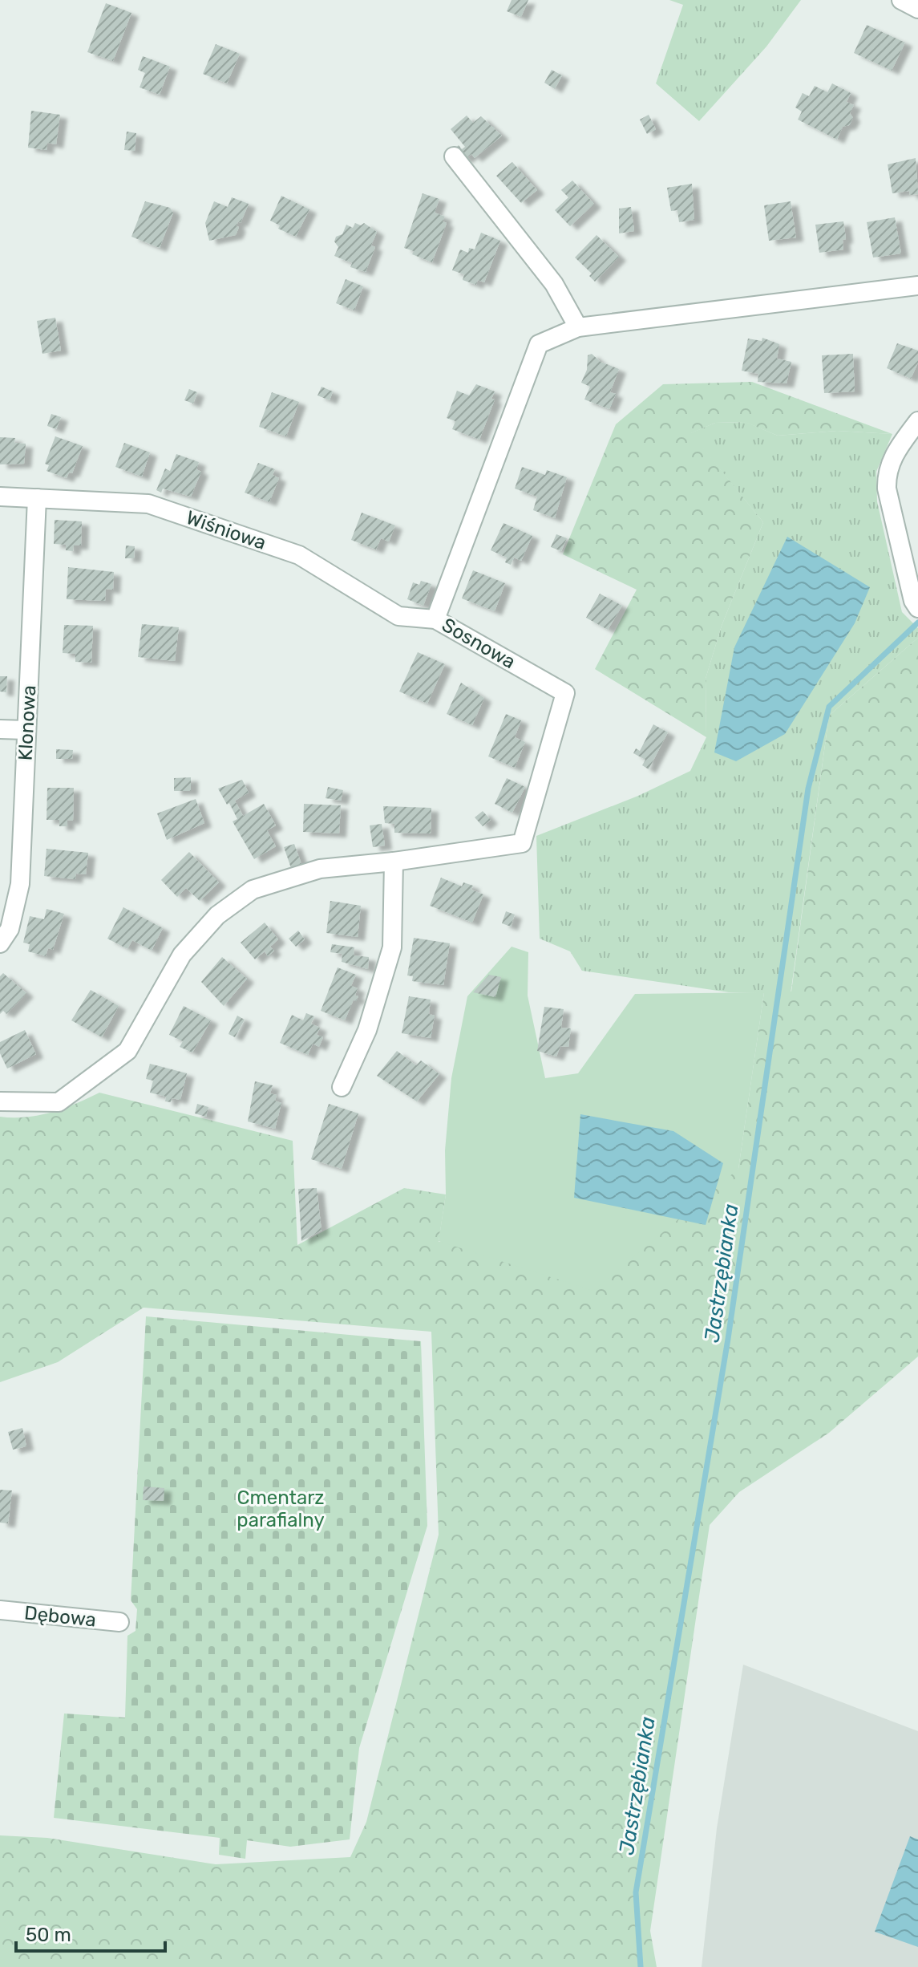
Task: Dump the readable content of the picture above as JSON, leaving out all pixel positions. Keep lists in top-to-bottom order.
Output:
{
  "streets": {
    "street": [
      "Wiśniowa",
      "Sosnowa",
      "Klonowa",
      "Dębowa"
    ]
  },
  "crossings": [
    ["Wiśniowa", "Sosnowa"],
    ["Wiśniowa", "Klonowa"]
  ],
  "water": ["Jastrzębianka"],
  "parks": ["Cmentarz parafialny"],
  "scale_bar": "50 m"
}
